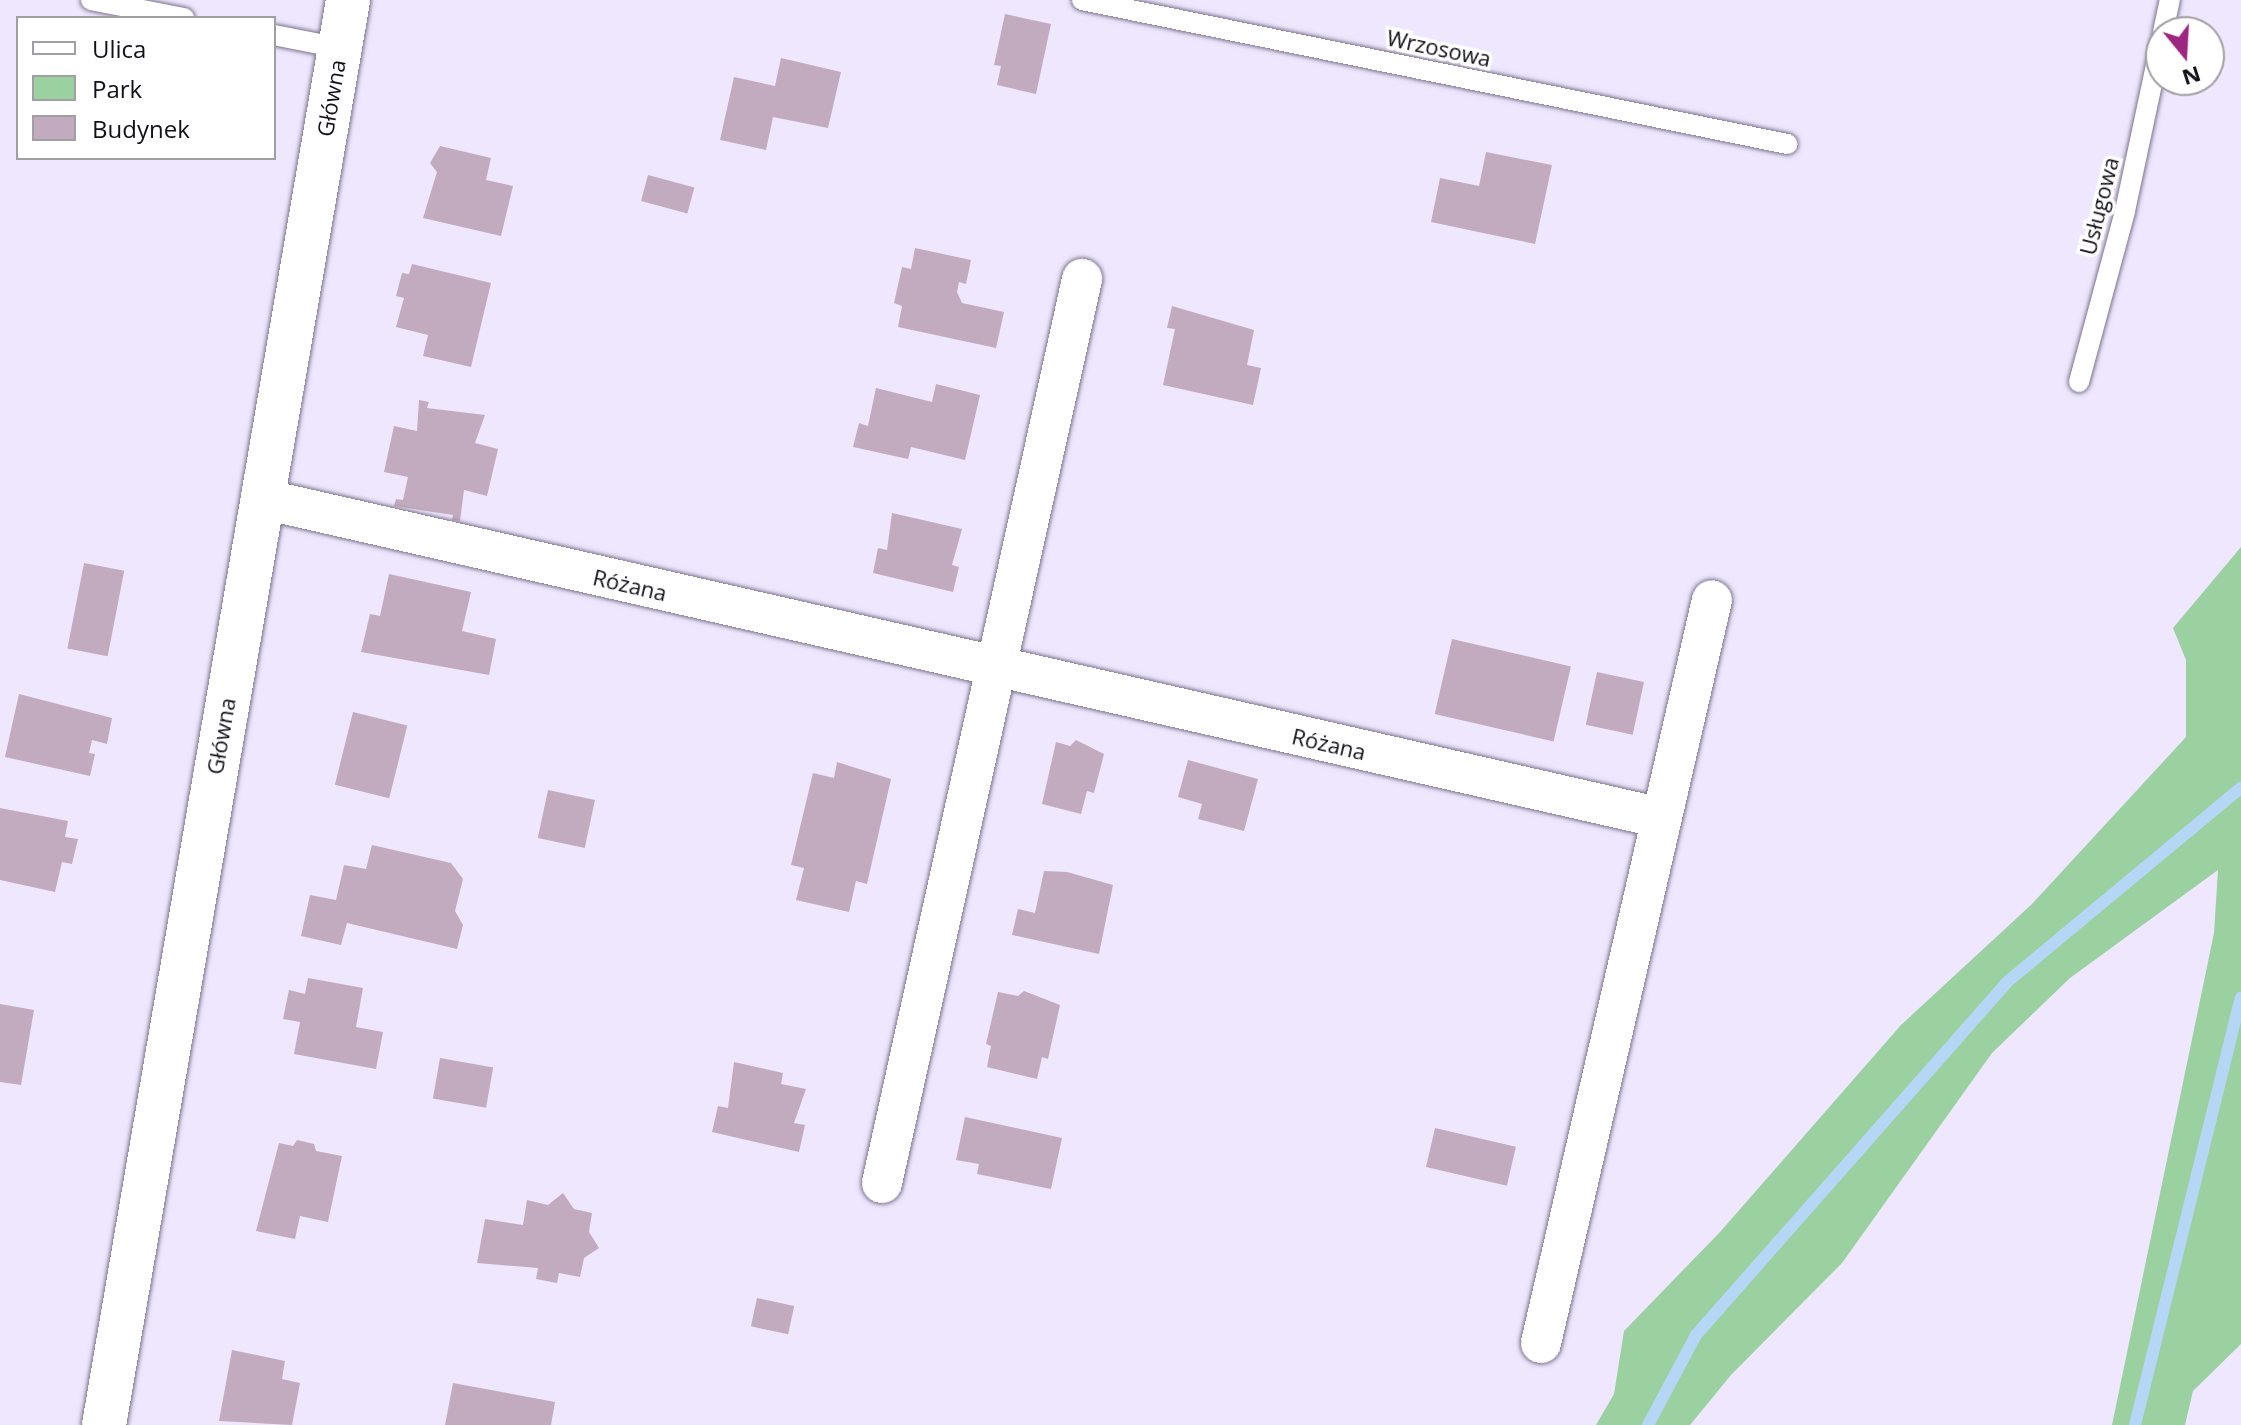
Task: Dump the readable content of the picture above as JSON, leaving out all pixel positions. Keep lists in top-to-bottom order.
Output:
{
  "streets": {
    "street": ["Główna", "Różana"],
    "lane": ["Wrzosowa", "Usługowa"]
  },
  "crossings": [
    ["Główna", "Różana"]
  ],
  "legend": ["Ulica", "Park", "Budynek"],
  "north": "bottom"
}
